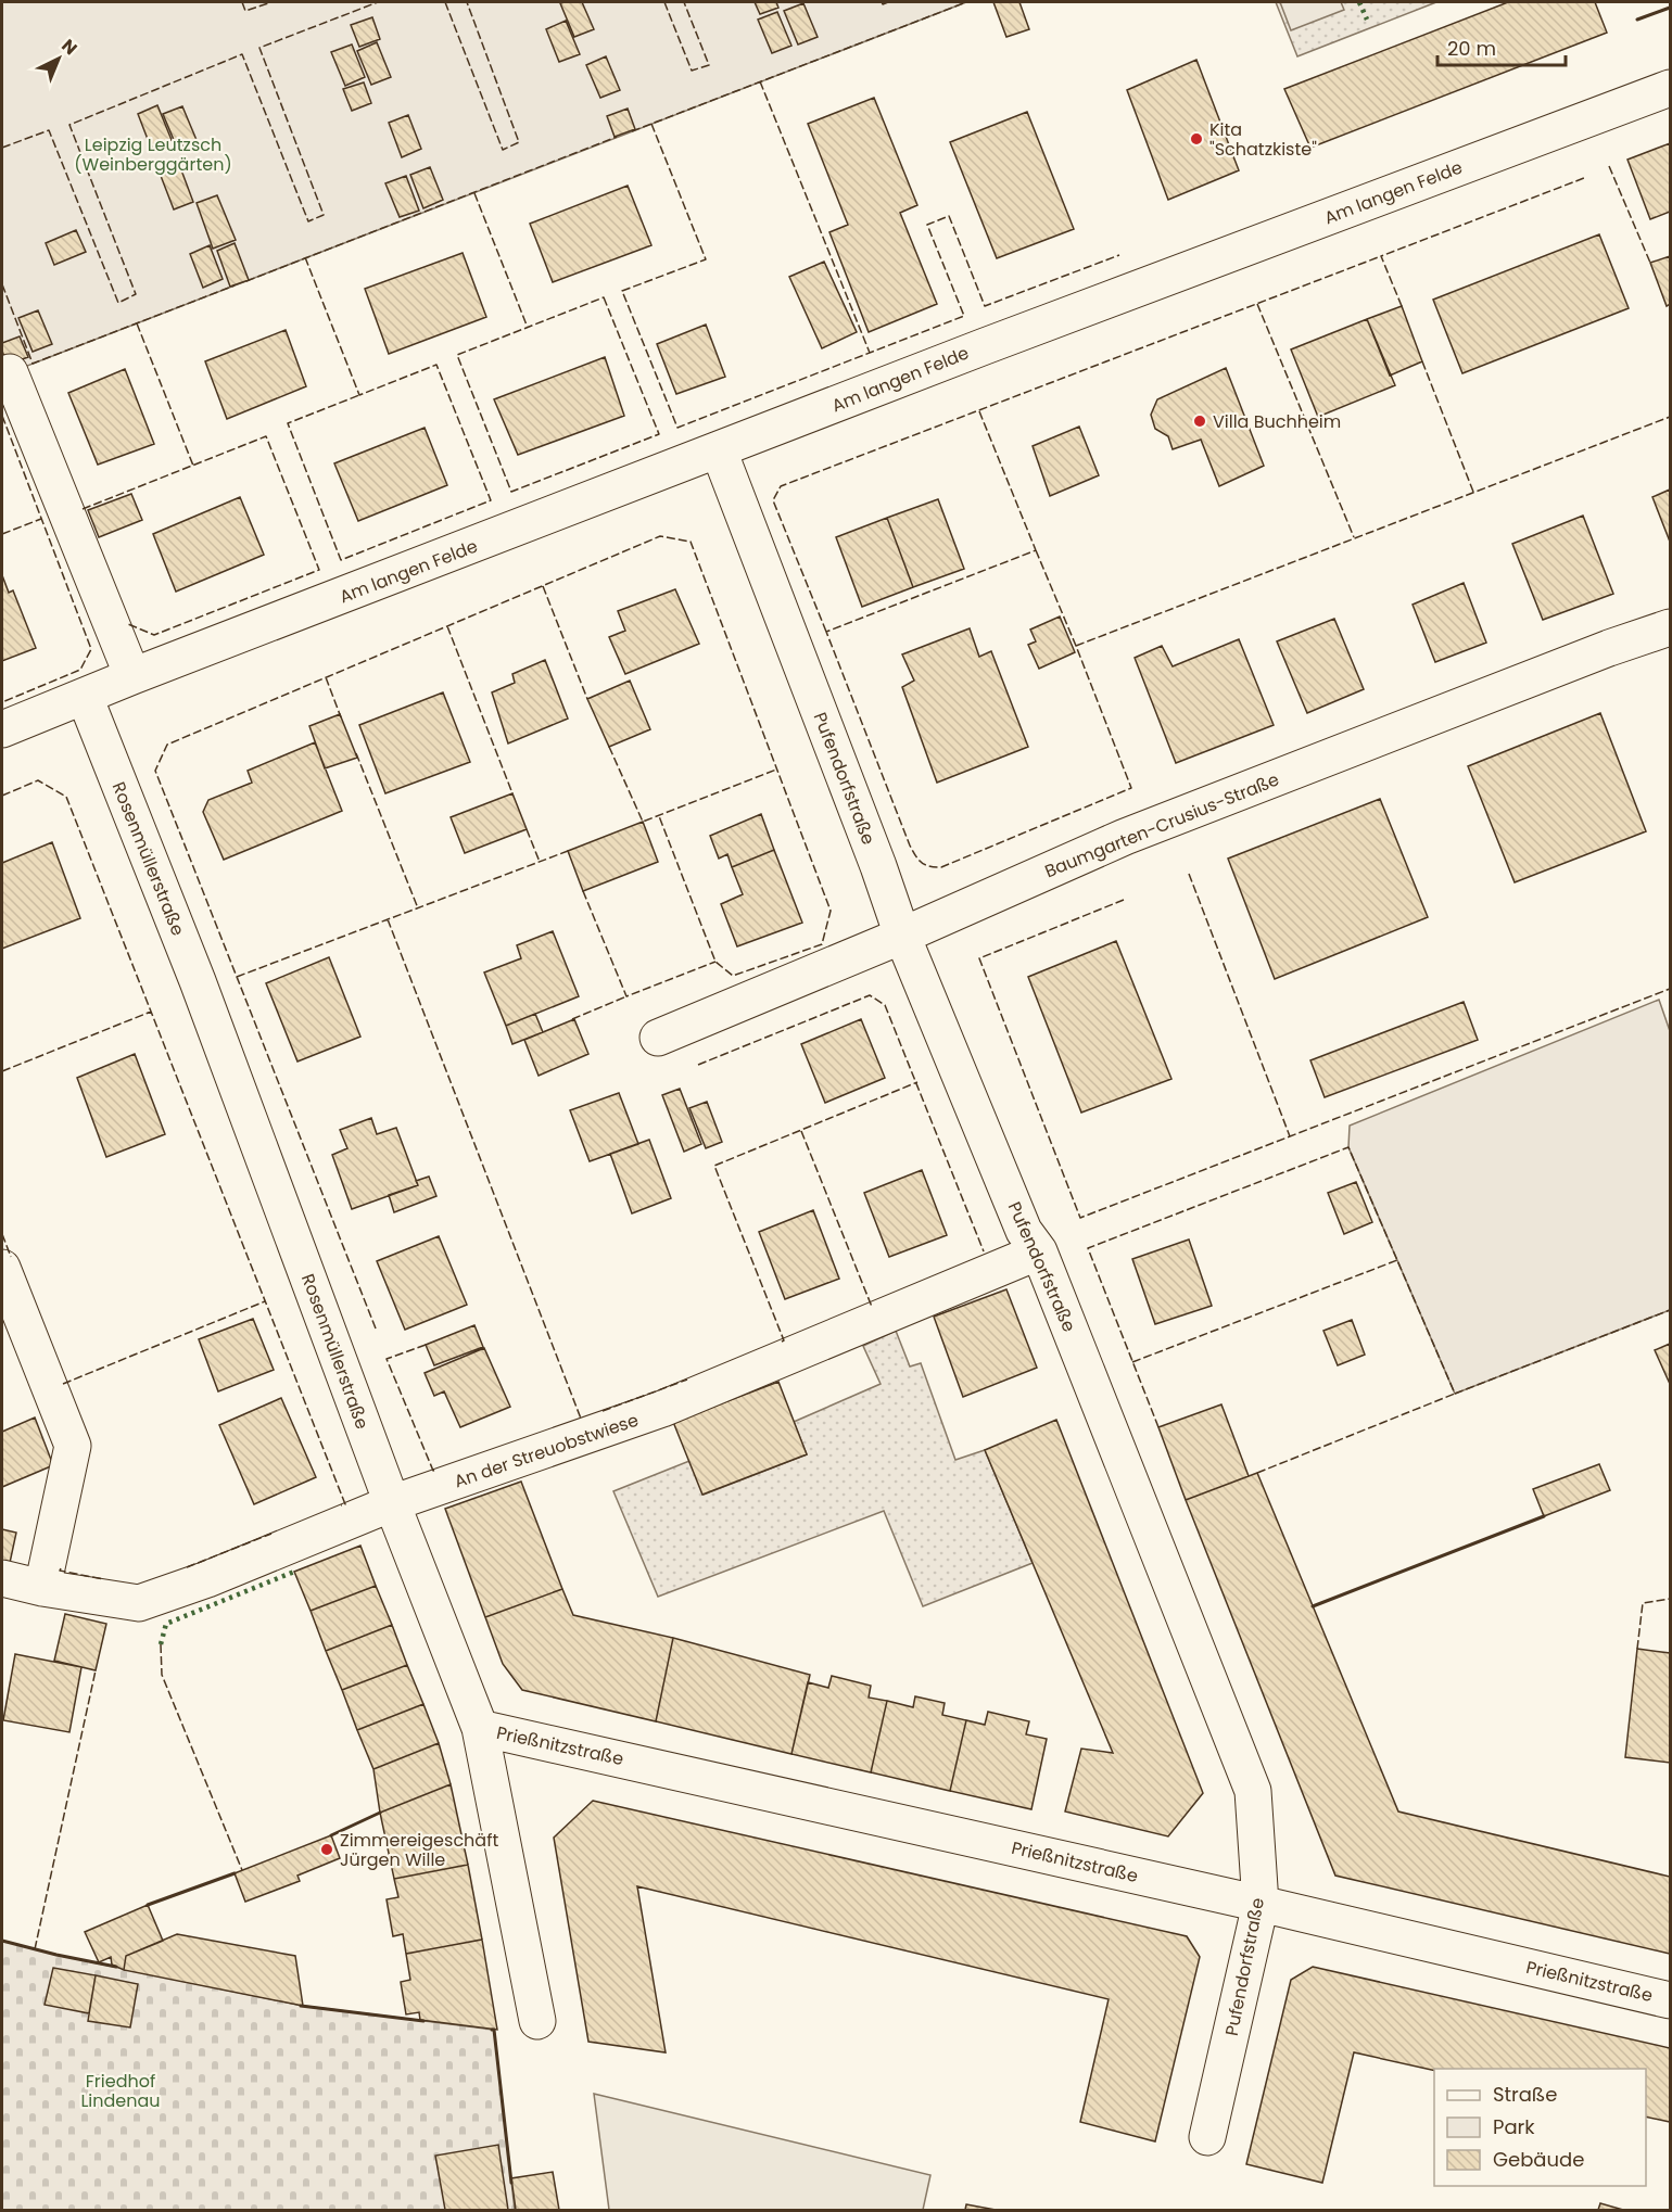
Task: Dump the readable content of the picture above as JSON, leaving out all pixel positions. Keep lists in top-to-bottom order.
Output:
{
  "streets": {
    "street": [
      "Am langen Felde",
      "Pufendorfstraße",
      "Baumgarten-Crusius-Straße",
      "Rosenmüllerstraße",
      "An der Streuobstwiese",
      "Prießnitzstraße"
    ]
  },
  "crossings": [
    ["Am langen Felde", "Pufendorfstraße"],
    ["Am langen Felde", "Rosenmüllerstraße"],
    ["Pufendorfstraße", "Baumgarten-Crusius-Straße"],
    ["Pufendorfstraße", "An der Streuobstwiese"],
    ["Pufendorfstraße", "Prießnitzstraße"],
    ["Rosenmüllerstraße", "An der Streuobstwiese"],
    ["Rosenmüllerstraße", "Prießnitzstraße"]
  ],
  "parks": ["Leipzig Leutzsch (Weinberggärten)", "Friedhof Lindenau"],
  "places": ["Kita \"Schatzkiste\"", "Villa Buchheim", "Zimmereigeschäft Jürgen Wille"],
  "legend": ["Straße", "Park", "Gebäude"],
  "scale_bar": "20 m",
  "north": "top right"
}
